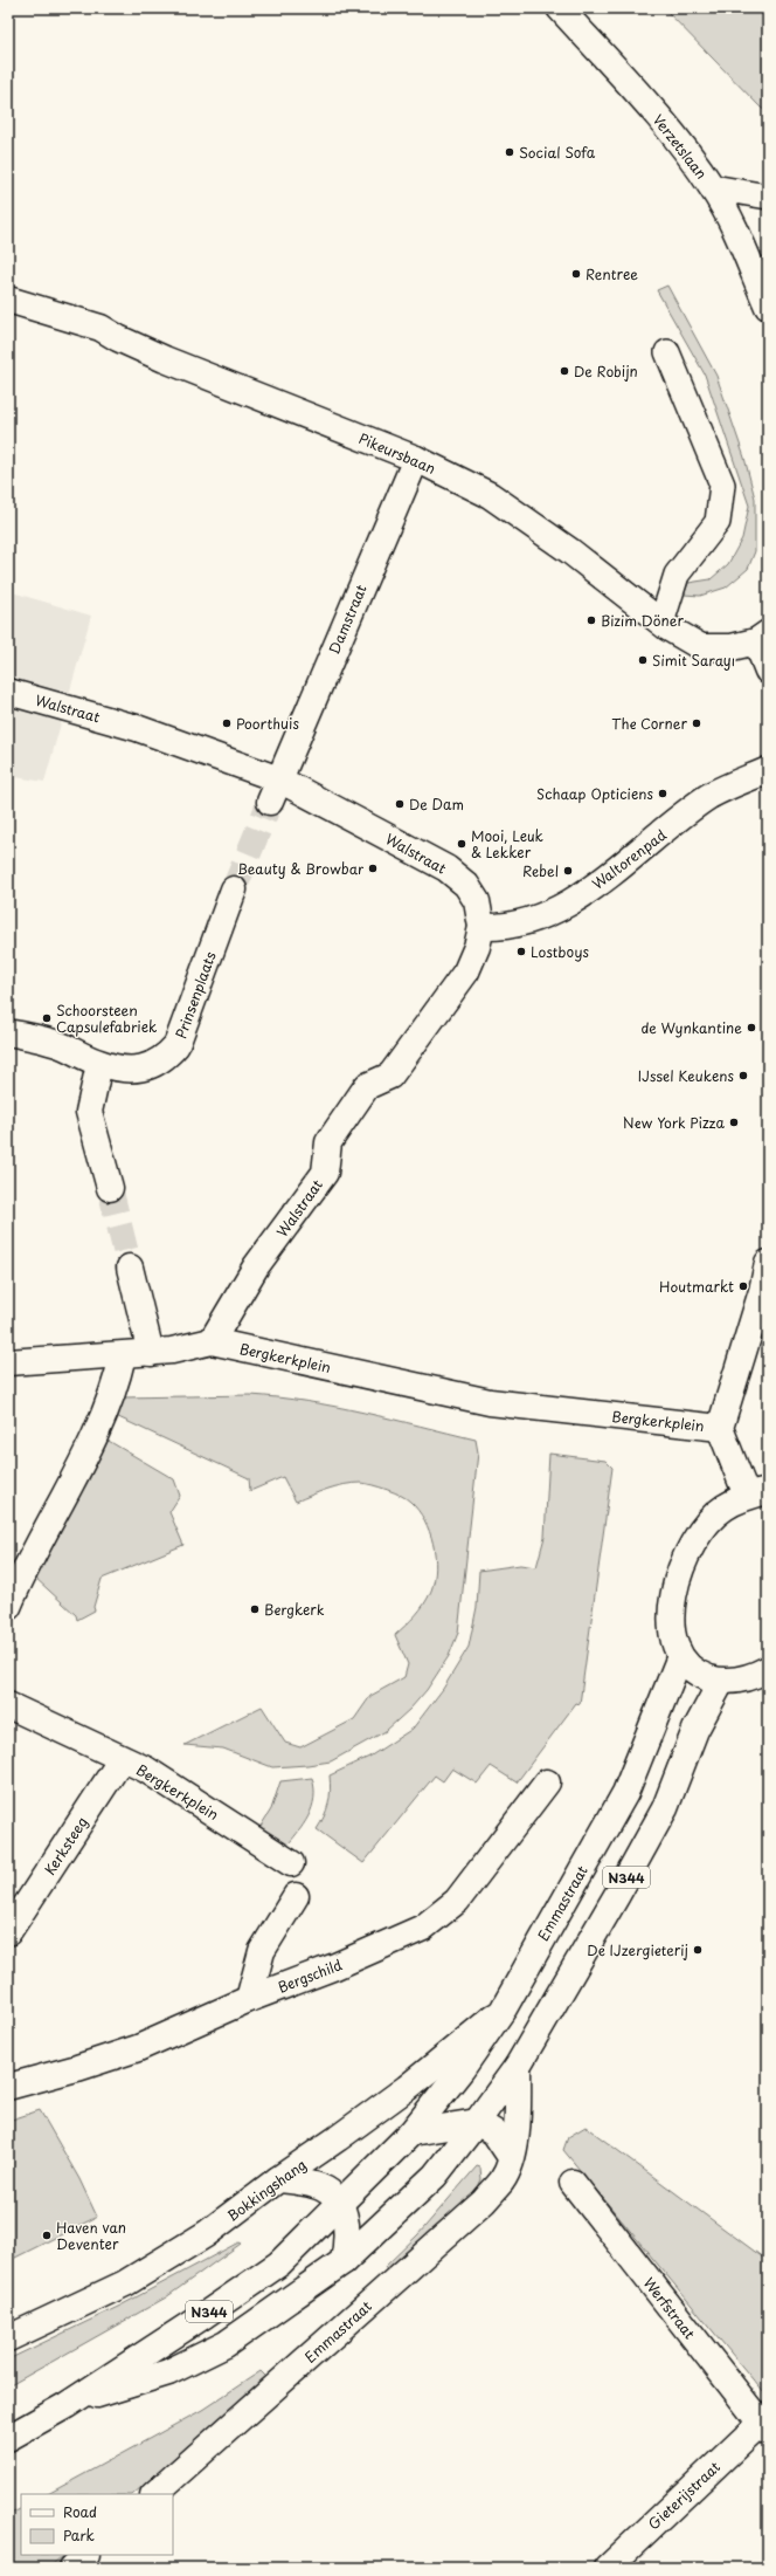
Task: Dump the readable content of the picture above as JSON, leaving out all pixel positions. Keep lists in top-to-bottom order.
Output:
{
  "streets": {
    "street": [
      "Verzetslaan",
      "Pikeursbaan",
      "Damstraat",
      "Walstraat",
      "Waltorenpad",
      "Prinsenplaats",
      "Bergkerkplein",
      "Kerksteeg",
      "N344",
      "Emmastraat",
      "Bergschild",
      "Bokkingshang",
      "Werfstraat",
      "Gieterijstraat"
    ]
  },
  "crossings": [
    ["Pikeursbaan", "Damstraat"],
    ["Damstraat", "Walstraat"],
    ["Walstraat", "Waltorenpad"],
    ["Walstraat", "Bergkerkplein"],
    ["Bergkerkplein", "Kerksteeg"],
    ["Emmastraat", "Bokkingshang"],
    ["Werfstraat", "Gieterijstraat"]
  ],
  "places": [
    "Social Sofa",
    "Rentree",
    "De Robijn",
    "Bizim Döner",
    "Simit Sarayı",
    "Poorthuis",
    "The Corner",
    "Schaap Opticiens",
    "De Dam",
    "Mooi, Leuk & Lekker",
    "Beauty & Browbar",
    "Rebel",
    "Lostboys",
    "Schoorsteen Capsulefabriek",
    "de Wynkantine",
    "IJssel Keukens",
    "New York Pizza",
    "Houtmarkt",
    "Bergkerk",
    "De IJzergieterij",
    "Haven van Deventer"
  ],
  "legend": ["Road", "Park"]
}
